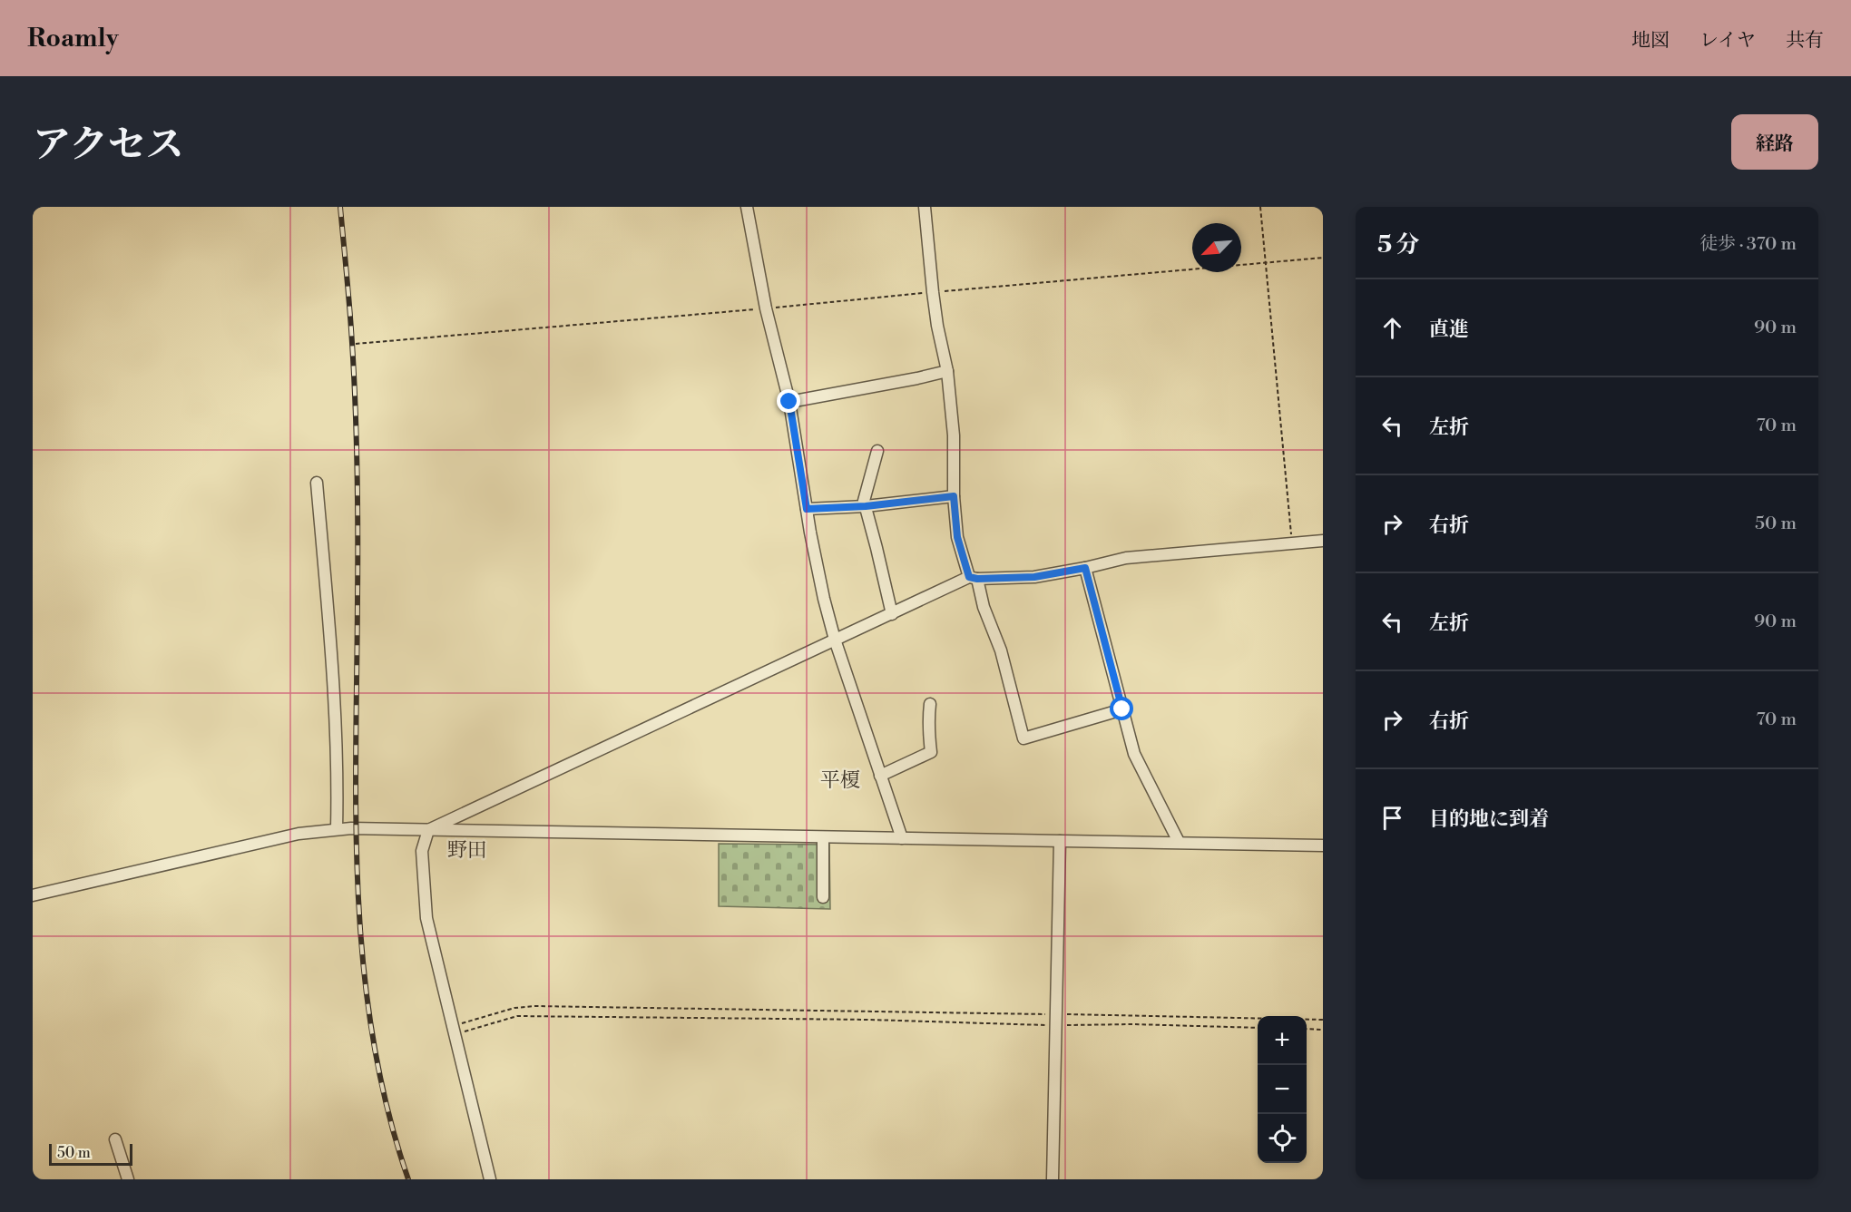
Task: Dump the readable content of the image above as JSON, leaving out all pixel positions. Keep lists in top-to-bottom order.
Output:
{
  "districts": ["平榎", "野田"],
  "scale_bar": "50 m",
  "north": "bottom left",
  "page": {
    "header": "Roamly",
    "nav": ["地図", "レイヤ", "共有"],
    "title": "アクセス",
    "buttons": "経路",
    "heading": ["5 分", "徒歩 · 370 m"],
    "list": [
      ["直進", "90 m"],
      ["左折", "70 m"],
      ["右折", "50 m"],
      ["左折", "90 m"],
      ["右折", "70 m"],
      "目的地に到着"
    ],
    "map_buttons": ["+", "−"],
    "scale": "50 m"
  }
}
